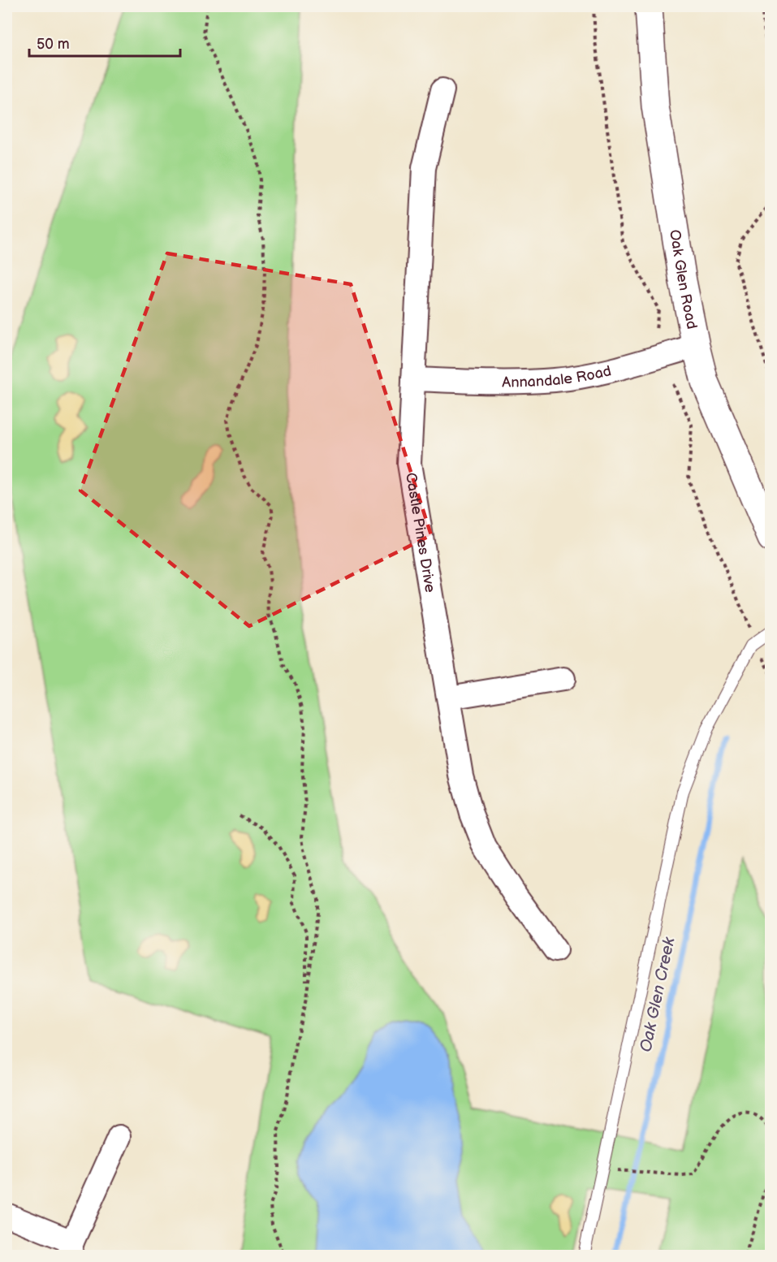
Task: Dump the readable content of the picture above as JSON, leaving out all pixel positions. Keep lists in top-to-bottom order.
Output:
{
  "streets": {
    "main road": ["Oak Glen Road"],
    "street": ["Annandale Road", "Castle Pines Drive"]
  },
  "crossings": [
    ["Oak Glen Road", "Annandale Road"],
    ["Annandale Road", "Castle Pines Drive"]
  ],
  "water": ["Oak Glen Creek"],
  "scale_bar": "50 m"
}
